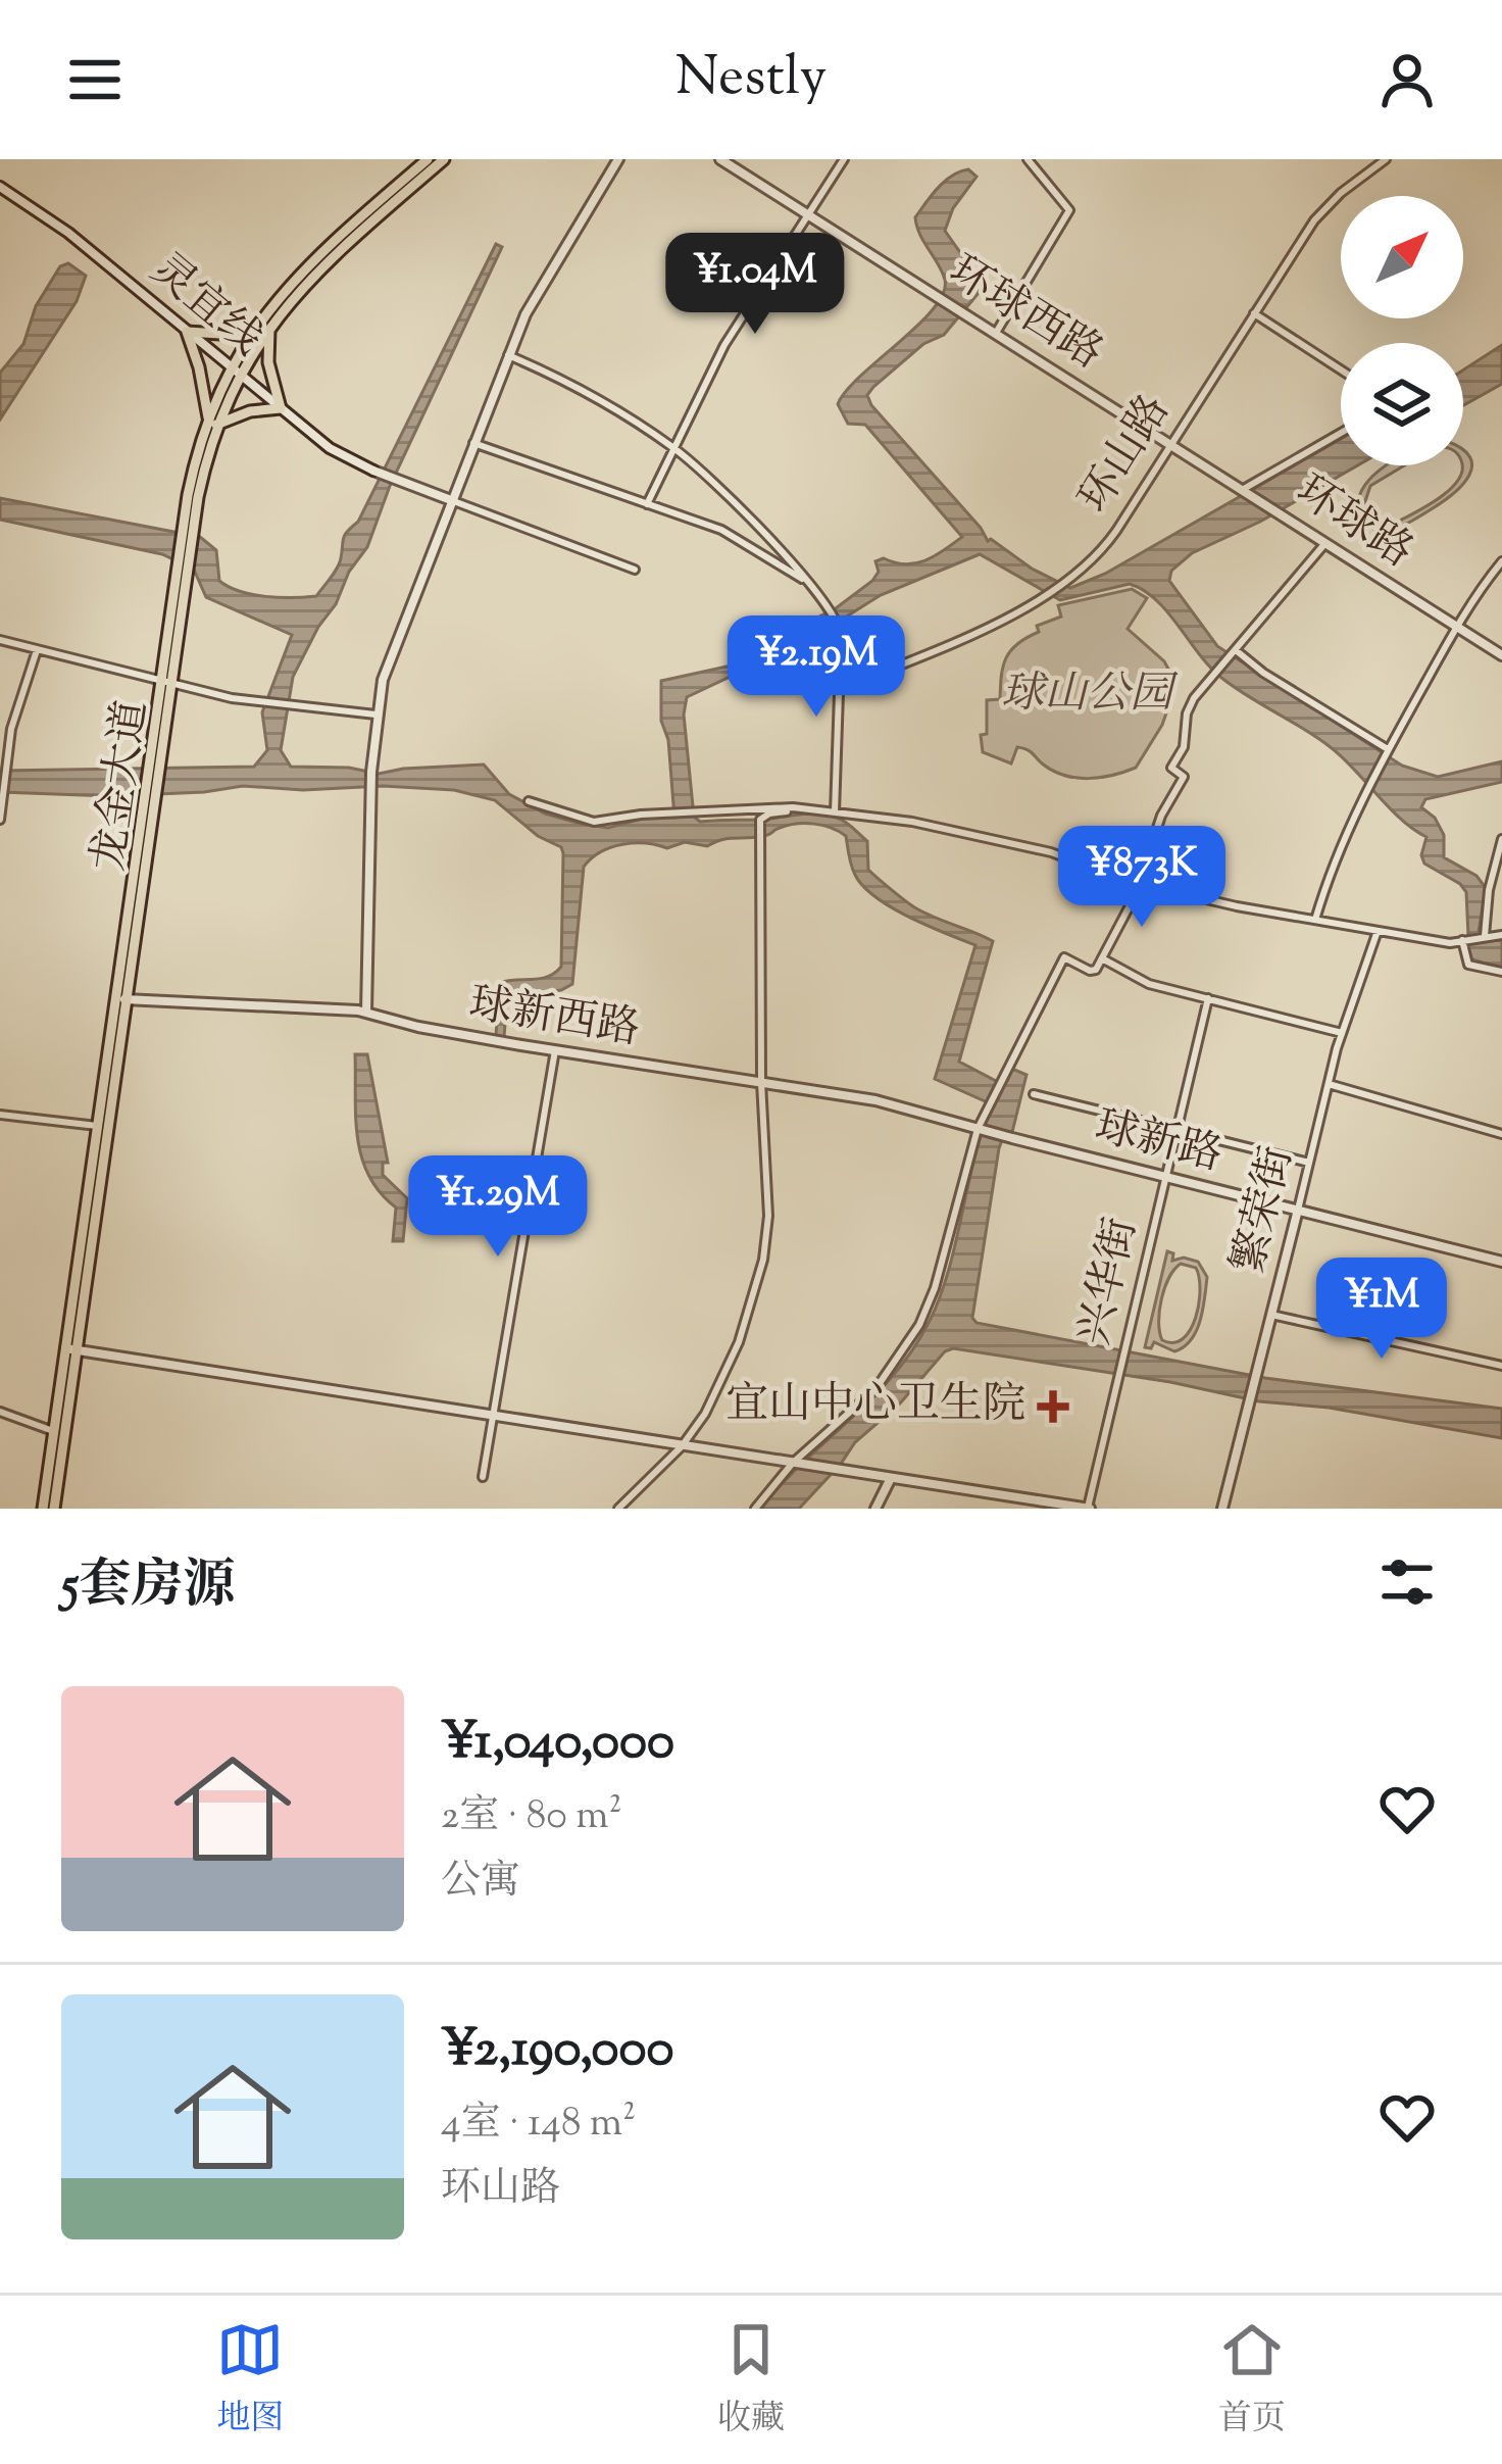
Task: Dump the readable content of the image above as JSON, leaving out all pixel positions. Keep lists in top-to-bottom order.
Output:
{
  "streets": {
    "main road": ["龙金大道"],
    "street": [
      "灵宜线",
      "环球西路",
      "环山路",
      "环球路",
      "球新西路",
      "球新路",
      "繁荣街",
      "兴华街"
    ]
  },
  "crossings": [
    ["灵宜线", "龙金大道"],
    ["环球西路", "环山路"],
    ["环球西路", "环球路"],
    ["环山路", "环球路"],
    ["龙金大道", "球新西路"],
    ["球新西路", "球新路"],
    ["球新路", "繁荣街"],
    ["球新路", "兴华街"]
  ],
  "parks": ["球山公园"],
  "places": {
    "health": ["宜山中心卫生院"]
  },
  "north": "top right",
  "page": {
    "header": "Nestly",
    "price": [
      "¥1.04M",
      "¥2.19M",
      "¥873K",
      "¥1.29M",
      "¥1M"
    ],
    "heading": "5套房源",
    "list": [
      {
        "name": "¥1,040,000",
        "note": "2室 · 80 m² · 公寓"
      },
      {
        "name": "¥2,190,000",
        "note": "4室 · 148 m² · 环山路"
      }
    ],
    "tabs": ["地图", "收藏", "首页"]
  }
}
